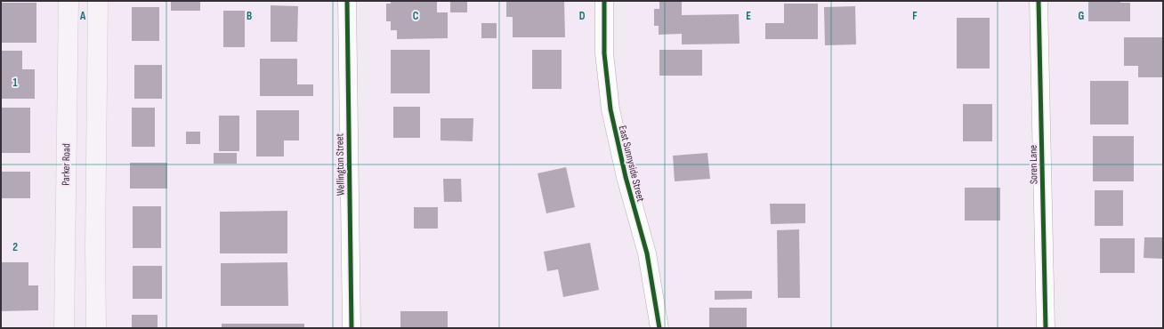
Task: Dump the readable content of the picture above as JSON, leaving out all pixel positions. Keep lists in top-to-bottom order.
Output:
{
  "streets": {
    "main road": ["Parker Road"],
    "street": ["East Sunnyside Street", "Wellington Street", "Soren Lane"]
  },
  "grid": {
    "columns": [
      "A",
      "B",
      "C",
      "D",
      "E",
      "F",
      "G"
    ],
    "rows": ["1", "2"]
  }
}
